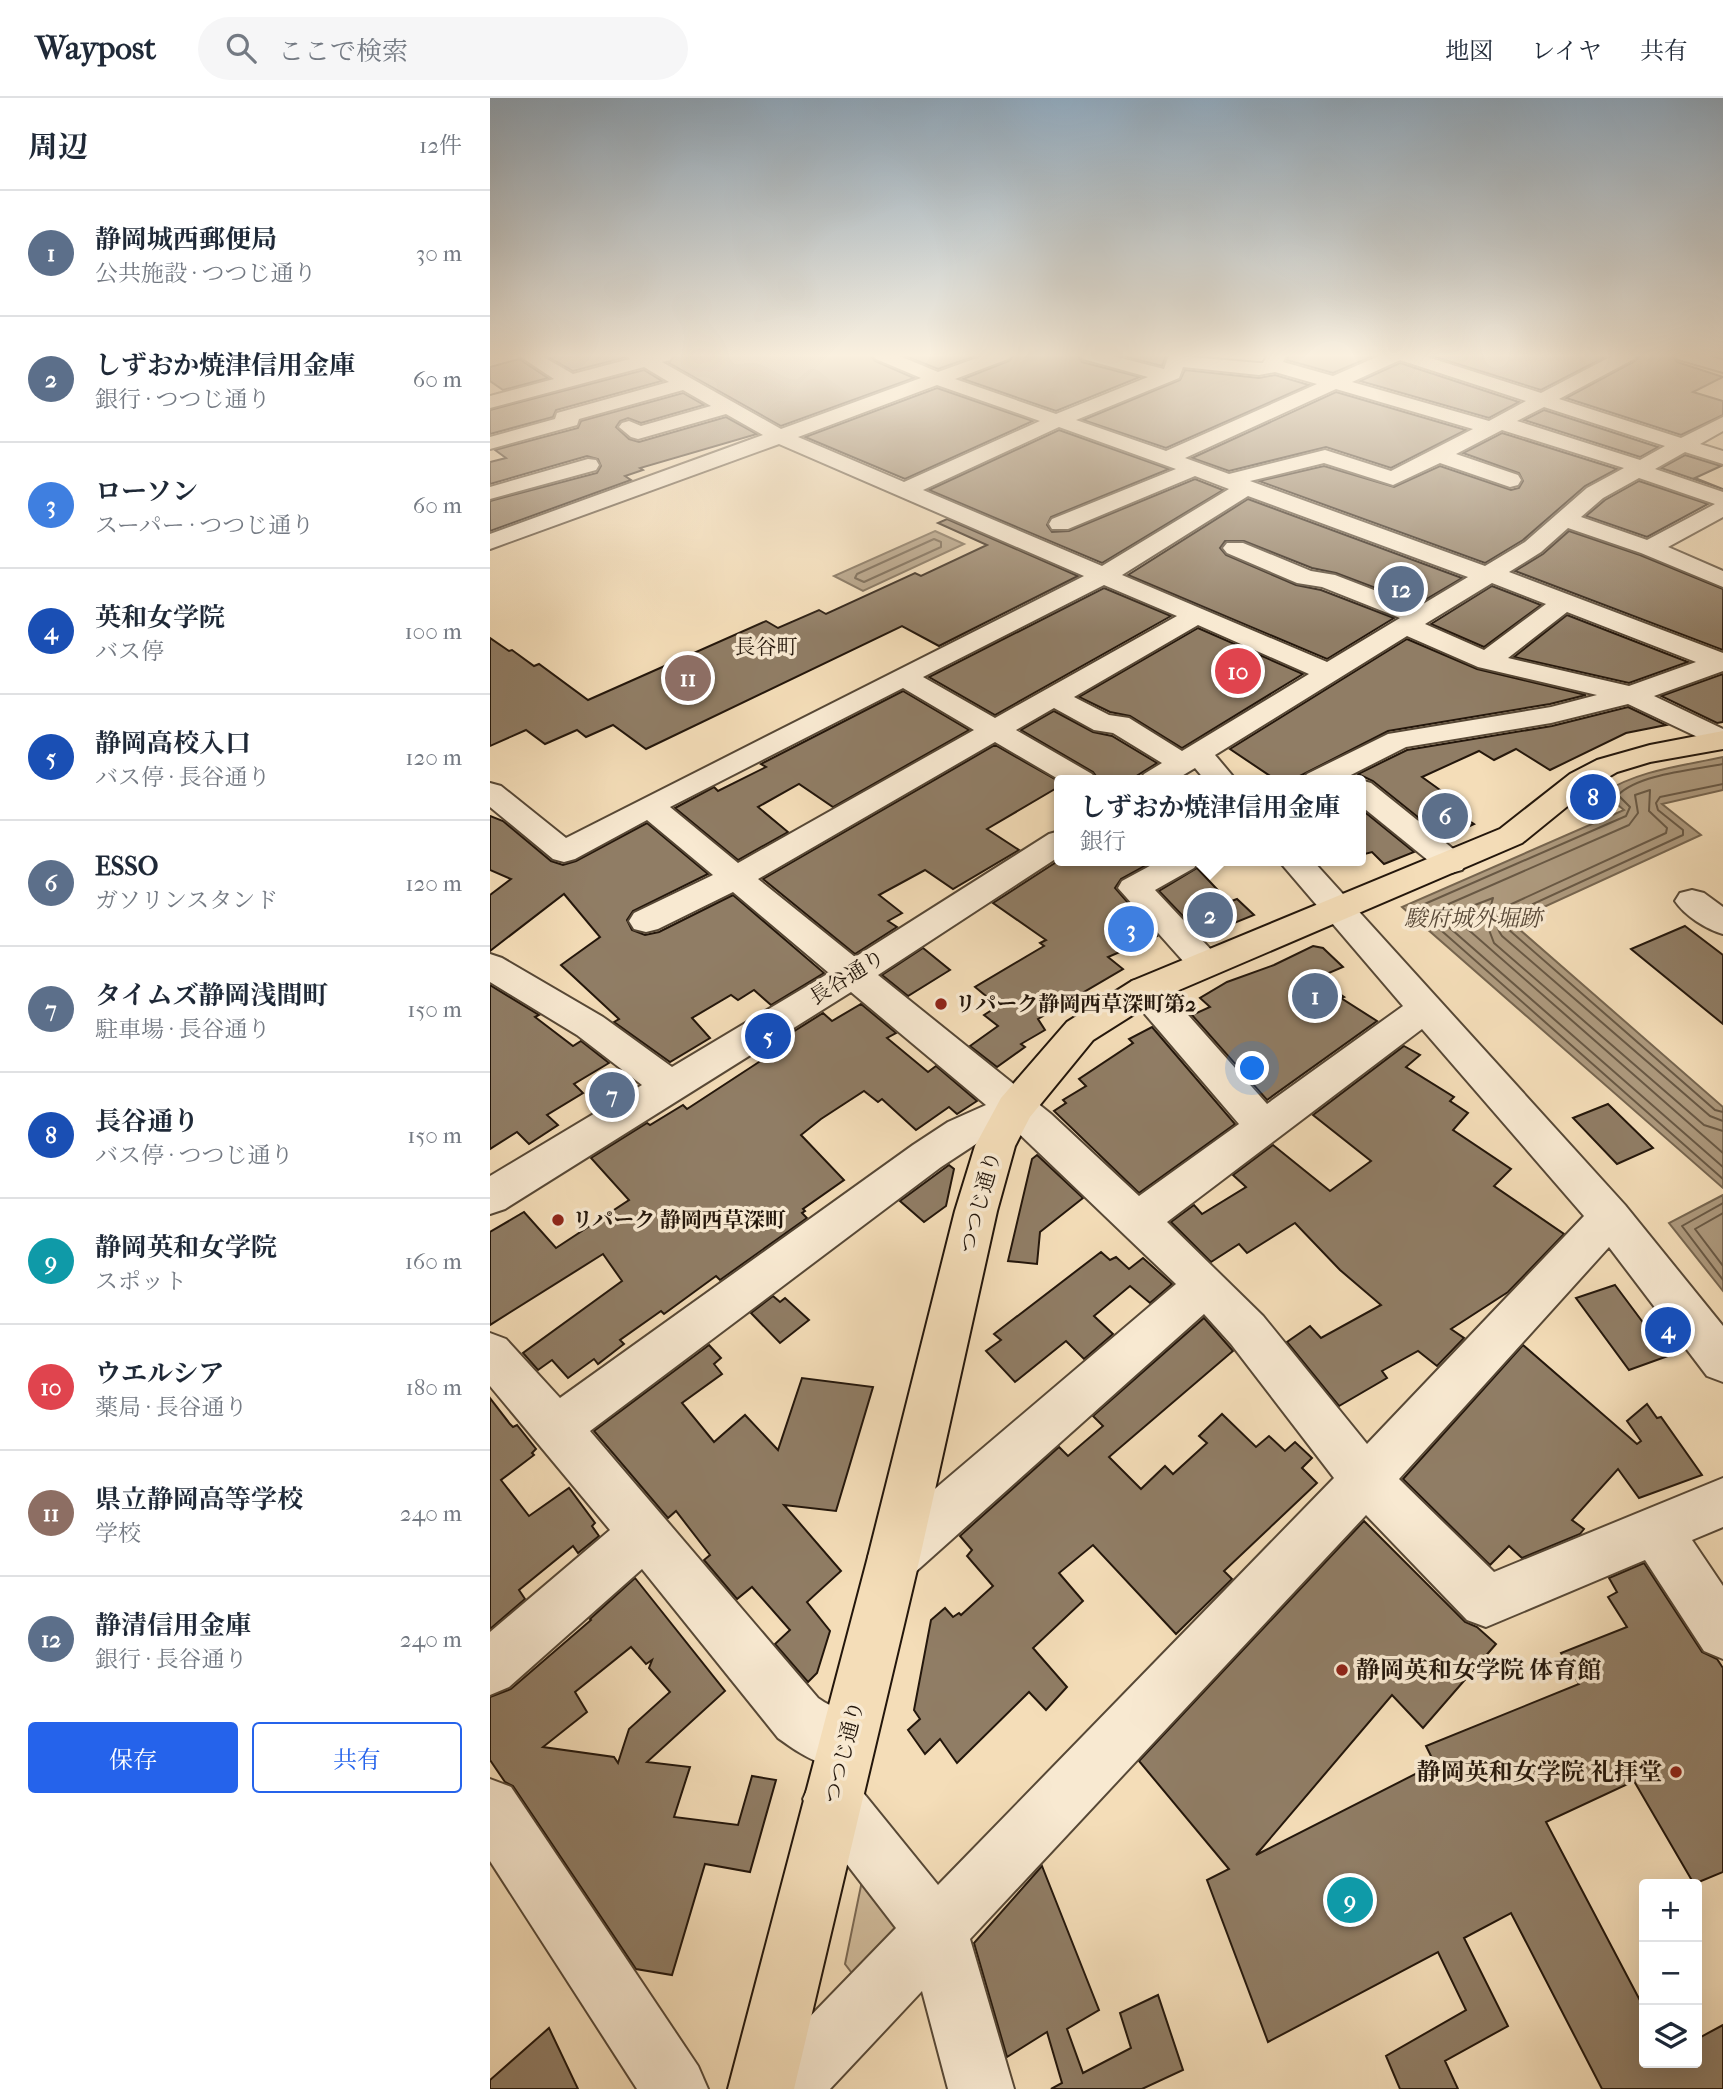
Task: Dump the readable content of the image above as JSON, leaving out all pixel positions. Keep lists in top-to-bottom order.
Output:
{
  "streets": {
    "main road": ["つつじ通り"],
    "street": ["長谷通り"]
  },
  "districts": ["長谷町"],
  "water": ["駿府城外堀跡"],
  "places": [
    "リパーク静岡西草深町第2",
    "リパーク 静岡西草深町",
    "静岡英和女学院 体育館",
    "静岡英和女学院 礼拝堂"
  ],
  "page": {
    "header": "Waypost",
    "search": "ここで検索",
    "nav": ["地図", "レイヤ", "共有"],
    "heading": ["周辺", "12件"],
    "list": [
      {
        "mark": "1",
        "name": "静岡城西郵便局",
        "note": "公共施設 · つつじ通り",
        "value": "30 m"
      },
      {
        "mark": "2",
        "name": "しずおか焼津信用金庫",
        "note": "銀行 · つつじ通り",
        "value": "60 m"
      },
      {
        "mark": "3",
        "name": "ローソン",
        "note": "スーパー · つつじ通り",
        "value": "60 m"
      },
      {
        "mark": "4",
        "name": "英和女学院",
        "note": "バス停",
        "value": "100 m"
      },
      {
        "mark": "5",
        "name": "静岡高校入口",
        "note": "バス停 · 長谷通り",
        "value": "120 m"
      },
      {
        "mark": "6",
        "name": "ESSO",
        "note": "ガソリンスタンド",
        "value": "120 m"
      },
      {
        "mark": "7",
        "name": "タイムズ静岡浅間町",
        "note": "駐車場 · 長谷通り",
        "value": "150 m"
      },
      {
        "mark": "8",
        "name": "長谷通り",
        "note": "バス停 · つつじ通り",
        "value": "150 m"
      },
      {
        "mark": "9",
        "name": "静岡英和女学院",
        "note": "スポット",
        "value": "160 m"
      },
      {
        "mark": "10",
        "name": "ウエルシア",
        "note": "薬局 · 長谷通り",
        "value": "180 m"
      },
      {
        "mark": "11",
        "name": "県立静岡高等学校",
        "note": "学校",
        "value": "240 m"
      },
      {
        "mark": "12",
        "name": "静清信用金庫",
        "note": "銀行 · 長谷通り",
        "value": "240 m"
      }
    ],
    "pins": [
      "12",
      "10",
      "11",
      "8",
      "6",
      "2",
      "3",
      "1",
      "5",
      "7",
      "4",
      "9"
    ],
    "popup": ["しずおか焼津信用金庫", "銀行"],
    "buttons": ["保存", "共有"],
    "map_buttons": ["+", "−"]
  }
}
